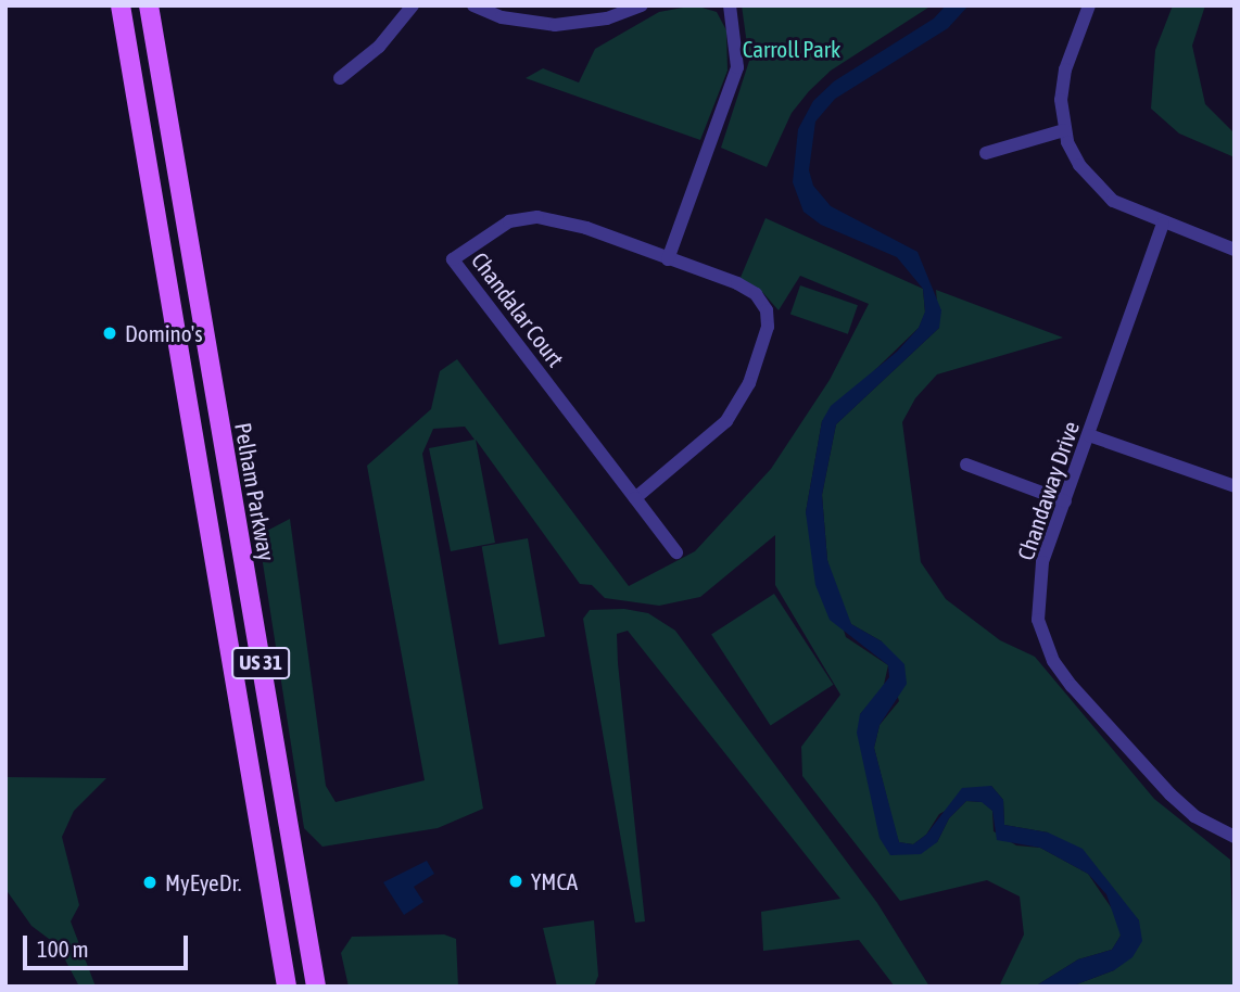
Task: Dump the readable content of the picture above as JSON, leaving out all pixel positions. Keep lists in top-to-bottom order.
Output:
{
  "streets": {
    "main road": ["Pelham Parkway", "US 31"],
    "street": ["Chandalar Court", "Chandaway Drive"]
  },
  "parks": ["Carroll Park"],
  "places": ["Domino's", "YMCA", "MyEyeDr."],
  "scale_bar": "100 m"
}
